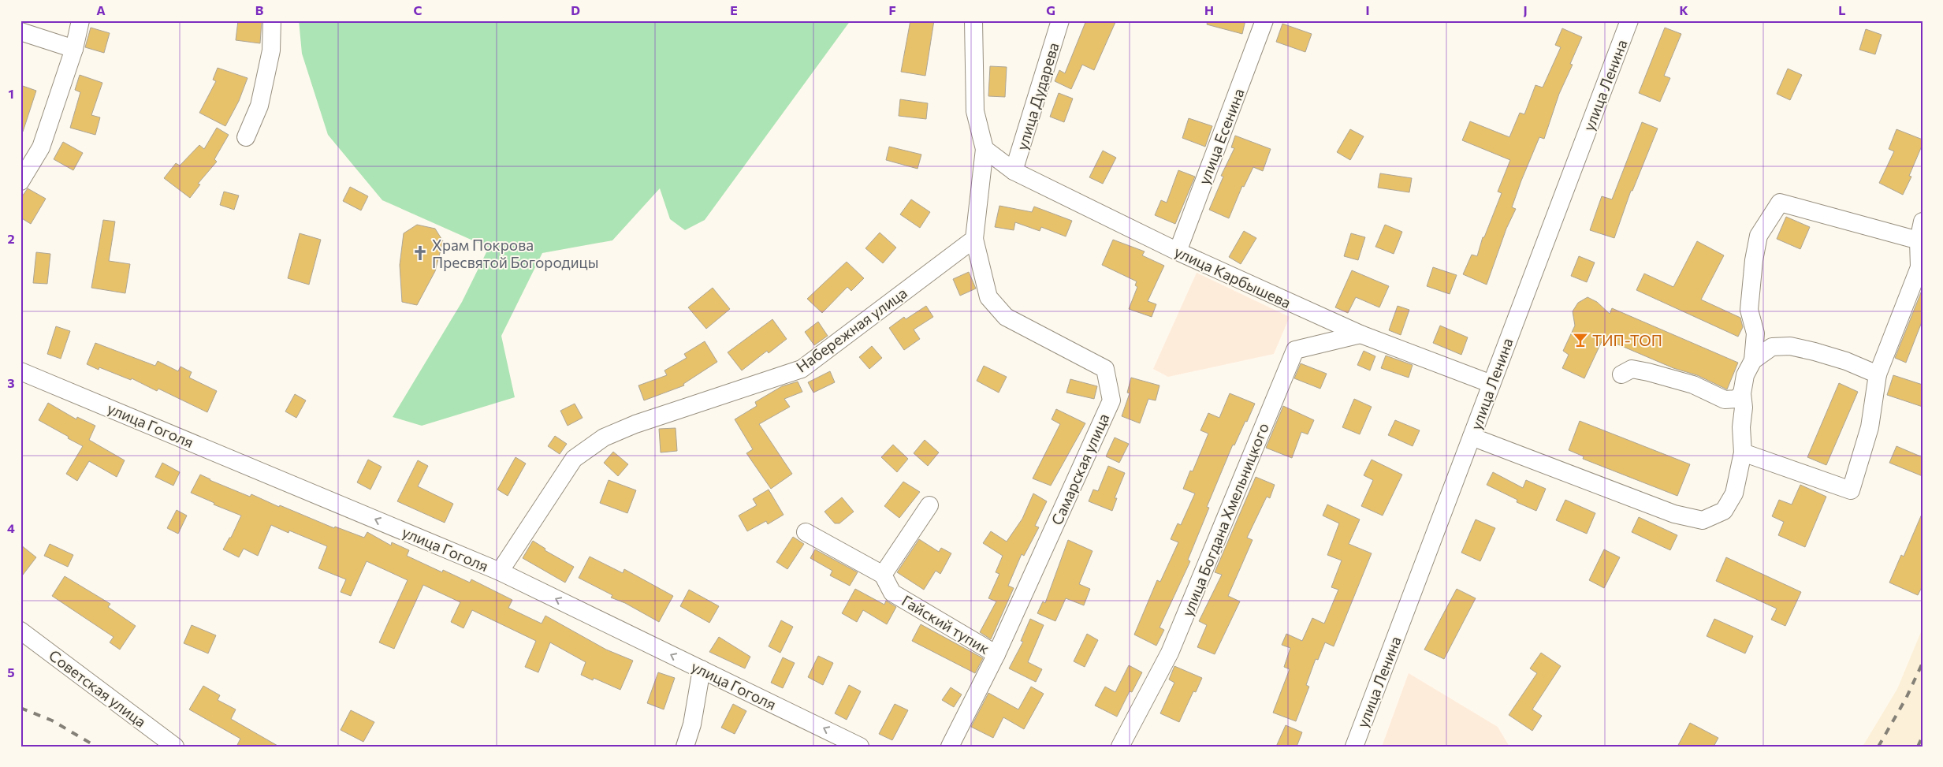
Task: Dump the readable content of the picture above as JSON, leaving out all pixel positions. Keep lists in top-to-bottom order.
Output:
{
  "streets": {
    "street": [
      "улица Ленина",
      "улица Дударева",
      "улица Есенина",
      "улица Карбышева",
      "Набережная улица",
      "улица Гоголя",
      "Самарская улица",
      "улица Богдана Хмельницкого",
      "Гайский тупик",
      "Советская улица"
    ]
  },
  "crossings": [
    ["улица Ленина", "улица Карбышева"],
    ["улица Дударева", "улица Карбышева"],
    ["улица Есенина", "улица Карбышева"],
    ["улица Карбышева", "улица Богдана Хмельницкого"],
    ["Набережная улица", "улица Гоголя"],
    ["Набережная улица", "Самарская улица"],
    ["Самарская улица", "Гайский тупик"]
  ],
  "one_way": ["улица Гоголя"],
  "places": {
    "church": ["Храм Покрова Пресвятой Богородицы"],
    "bar": ["ТИП-ТОП"]
  },
  "grid": {
    "columns": [
      "A",
      "B",
      "C",
      "D",
      "E",
      "F",
      "G",
      "H",
      "I",
      "J",
      "K",
      "L"
    ],
    "rows": [
      "1",
      "2",
      "3",
      "4",
      "5"
    ]
  }
}
